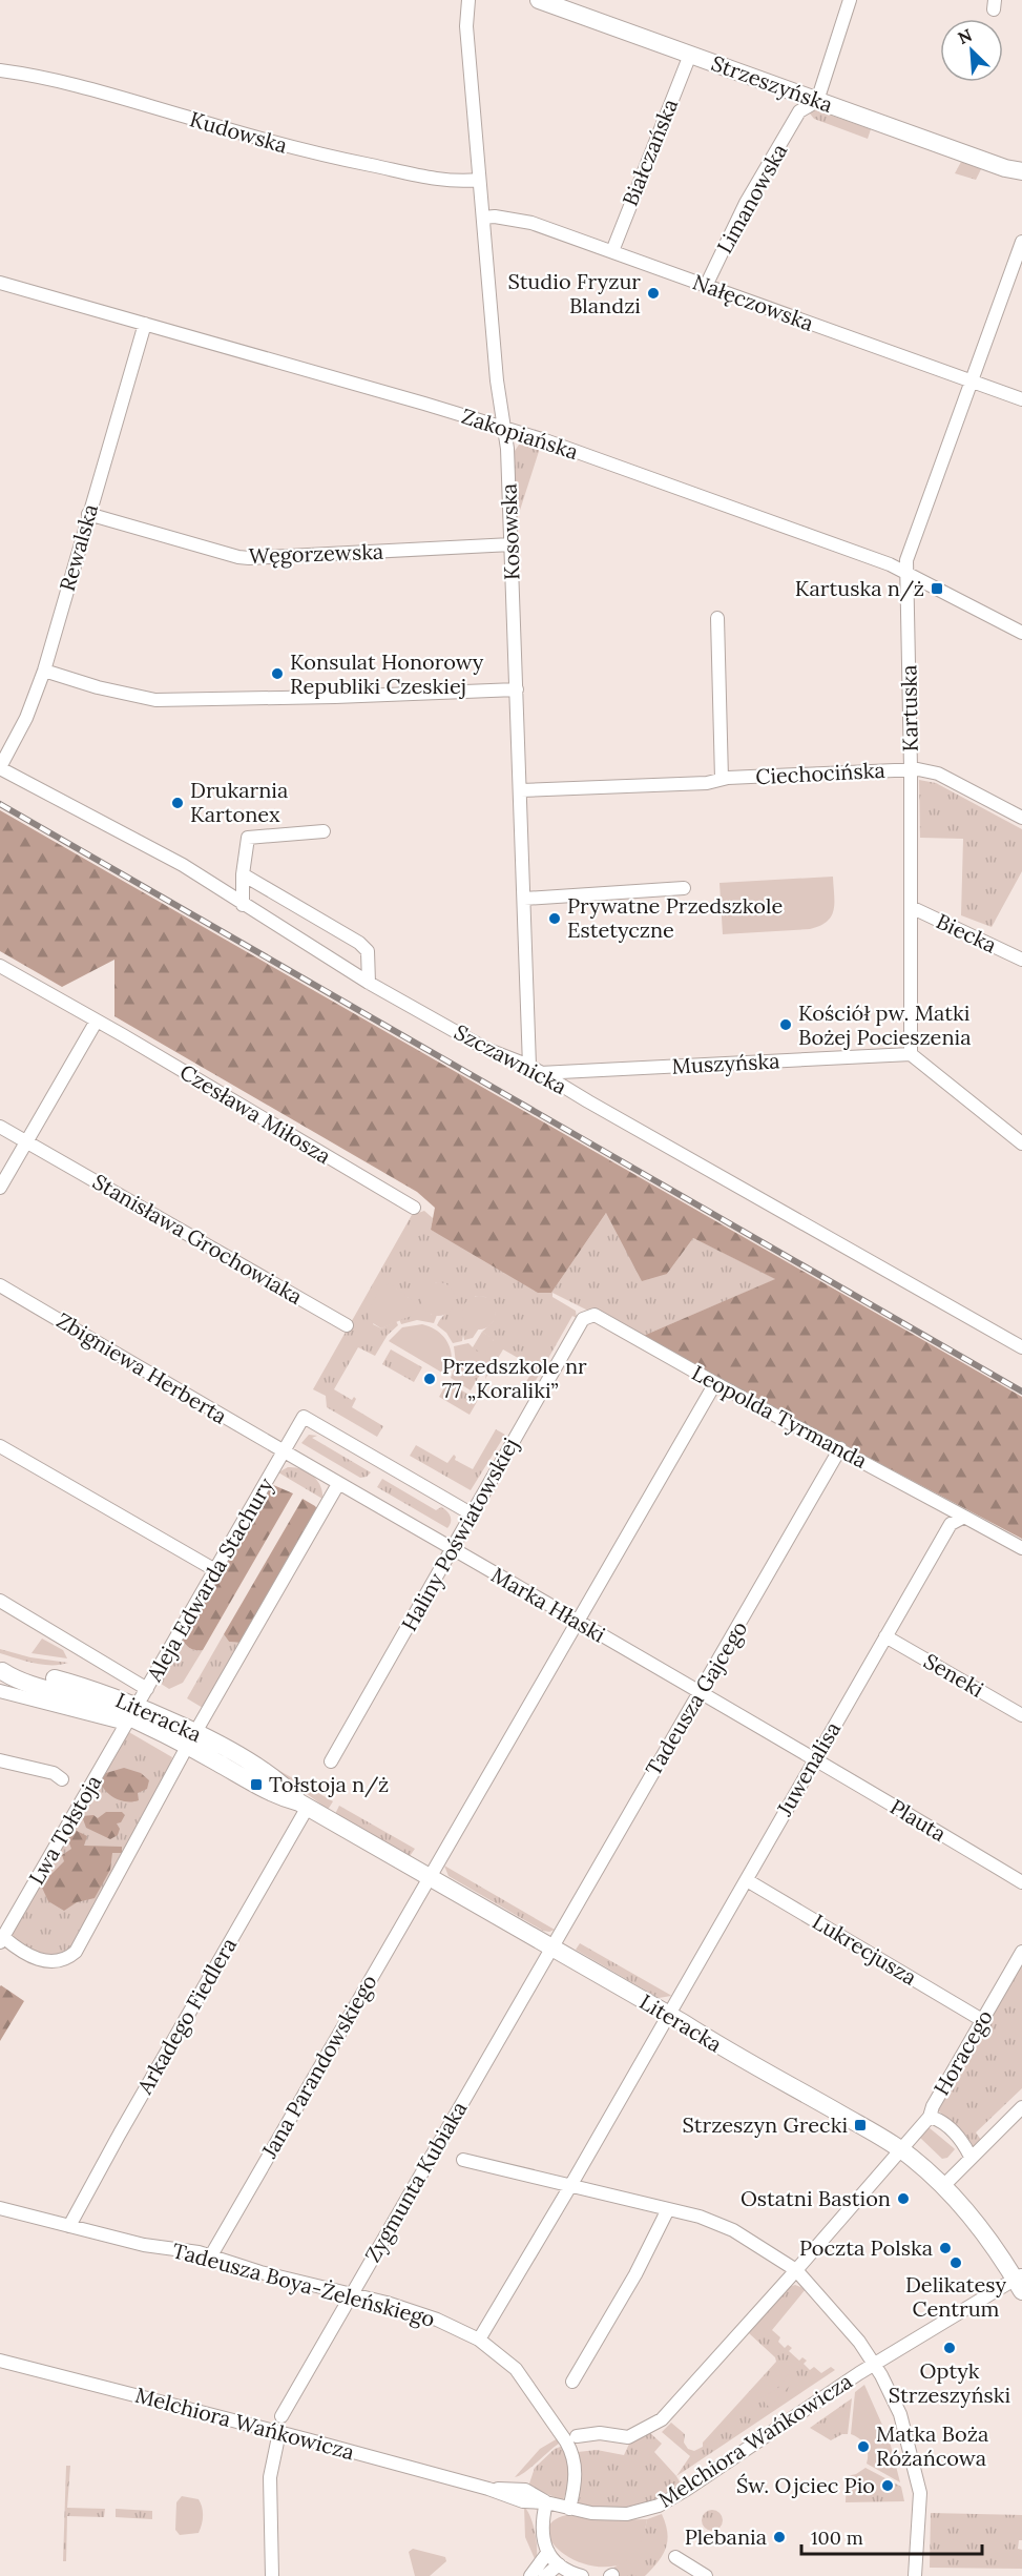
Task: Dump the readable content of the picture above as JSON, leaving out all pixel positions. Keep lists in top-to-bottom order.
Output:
{
  "streets": {
    "street": [
      "Strzeszyńska",
      "Kudowska",
      "Białczańska",
      "Limanowska",
      "Nałęczowska",
      "Zakopiańska",
      "Kosowska",
      "Rewalska",
      "Węgorzewska",
      "Kartuska",
      "Ciechocińska",
      "Biecka",
      "Szczawnicka",
      "Muszyńska",
      "Czesława Miłosza",
      "Stanisława Grochowiaka",
      "Zbigniewa Herberta",
      "Leopolda Tyrmanda",
      "Haliny Poświatowskiej",
      "Aleja Edwarda Stachury",
      "Marka Hłaski",
      "Seneki",
      "Tadeusza Gajcego",
      "Literacka",
      "Juwenalisa",
      "Plauta",
      "Lwa Tołstoja",
      "Lukrecjusza",
      "Arkadego Fiedlera",
      "Horacego",
      "Jana Parandowskiego",
      "Zygmunta Kubiaka",
      "Tadeusza Boya-Żeleńskiego",
      "Melchiora Wańkowicza"
    ]
  },
  "crossings": [
    ["Strzeszyńska", "Białczańska"],
    ["Strzeszyńska", "Limanowska"],
    ["Kudowska", "Kosowska"],
    ["Białczańska", "Nałęczowska"],
    ["Limanowska", "Nałęczowska"],
    ["Nałęczowska", "Kosowska"],
    ["Nałęczowska", "Kartuska"],
    ["Zakopiańska", "Kosowska"],
    ["Zakopiańska", "Rewalska"],
    ["Zakopiańska", "Kartuska"],
    ["Kosowska", "Węgorzewska"],
    ["Kosowska", "Ciechocińska"],
    ["Kosowska", "Szczawnicka"],
    ["Kosowska", "Muszyńska"],
    ["Rewalska", "Węgorzewska"],
    ["Rewalska", "Szczawnicka"],
    ["Kartuska", "Ciechocińska"],
    ["Kartuska", "Biecka"],
    ["Kartuska", "Muszyńska"],
    ["Szczawnicka", "Muszyńska"],
    ["Zbigniewa Herberta", "Aleja Edwarda Stachury"],
    ["Zbigniewa Herberta", "Marka Hłaski"],
    ["Leopolda Tyrmanda", "Haliny Poświatowskiej"],
    ["Leopolda Tyrmanda", "Tadeusza Gajcego"],
    ["Leopolda Tyrmanda", "Juwenalisa"],
    ["Leopolda Tyrmanda", "Jana Parandowskiego"],
    ["Haliny Poświatowskiej", "Aleja Edwarda Stachury"],
    ["Haliny Poświatowskiej", "Marka Hłaski"],
    ["Aleja Edwarda Stachury", "Marka Hłaski"],
    ["Aleja Edwarda Stachury", "Literacka"],
    ["Aleja Edwarda Stachury", "Lwa Tołstoja"],
    ["Marka Hłaski", "Tadeusza Gajcego"],
    ["Marka Hłaski", "Juwenalisa"],
    ["Marka Hłaski", "Plauta"],
    ["Marka Hłaski", "Jana Parandowskiego"],
    ["Seneki", "Juwenalisa"],
    ["Tadeusza Gajcego", "Literacka"],
    ["Tadeusza Gajcego", "Zygmunta Kubiaka"],
    ["Literacka", "Juwenalisa"],
    ["Literacka", "Lwa Tołstoja"],
    ["Literacka", "Arkadego Fiedlera"],
    ["Literacka", "Horacego"],
    ["Literacka", "Jana Parandowskiego"],
    ["Literacka", "Zygmunta Kubiaka"],
    ["Literacka", "Melchiora Wańkowicza"],
    ["Juwenalisa", "Plauta"],
    ["Juwenalisa", "Lukrecjusza"],
    ["Juwenalisa", "Tadeusza Boya-Żeleńskiego"],
    ["Lukrecjusza", "Horacego"],
    ["Arkadego Fiedlera", "Tadeusza Boya-Żeleńskiego"],
    ["Jana Parandowskiego", "Tadeusza Boya-Żeleńskiego"],
    ["Zygmunta Kubiaka", "Tadeusza Boya-Żeleńskiego"],
    ["Tadeusza Boya-Żeleńskiego", "Melchiora Wańkowicza"]
  ],
  "places": {
    "other": [
      "Studio Fryzur Blandzi",
      "Konsulat Honorowy Republiki Czeskiej",
      "Drukarnia Kartonex",
      "Prywatne Przedszkole Estetyczne",
      "Kościół pw. Matki Bożej Pocieszenia",
      "Przedszkole nr 77 „Koraliki”",
      "Ostatni Bastion",
      "Poczta Polska",
      "Delikatesy Centrum",
      "Optyk Strzeszyński",
      "Matka Boża Różańcowa",
      "Św. Ojciec Pio",
      "Plebania"
    ],
    "transit": ["Kartuska n/ż", "Tołstoja n/ż", "Strzeszyn Grecki"]
  },
  "scale_bar": "100 m",
  "north": "top left"
}
